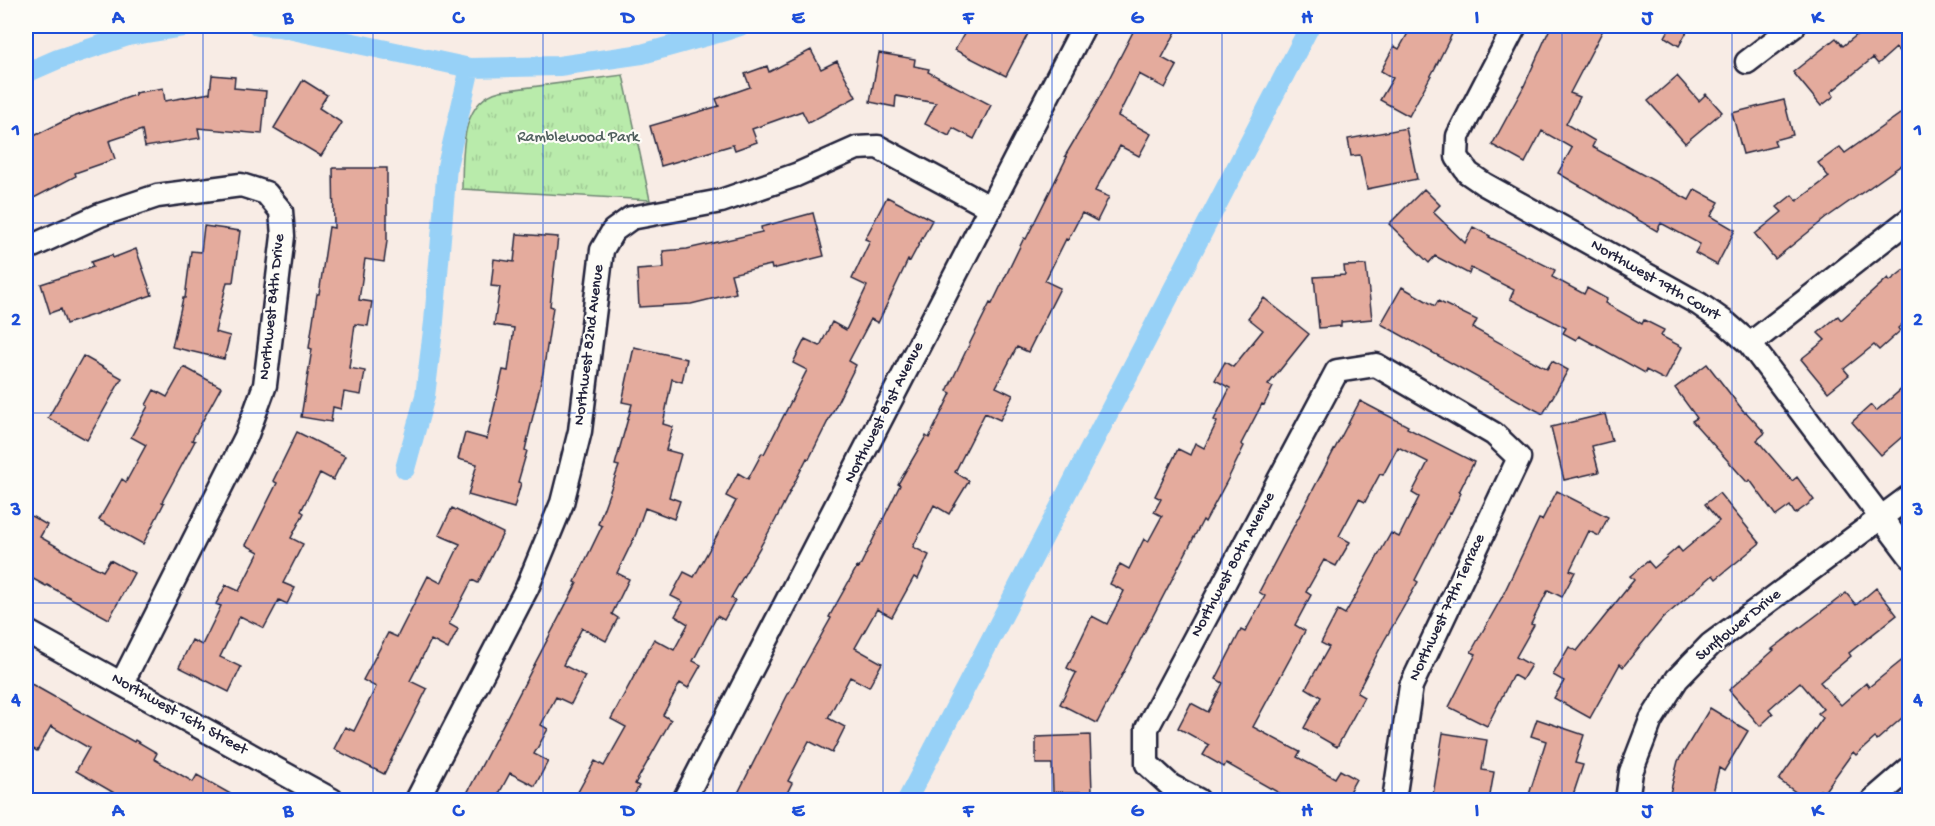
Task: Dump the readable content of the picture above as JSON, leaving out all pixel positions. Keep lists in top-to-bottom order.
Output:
{
  "streets": {
    "street": [
      "Northwest 19th Court",
      "Northwest 84th Drive",
      "Northwest 82nd Avenue",
      "Northwest 81st Avenue",
      "Northwest 80th Avenue",
      "Northwest 79th Terrace",
      "Sunflower Drive",
      "Northwest 16th Street"
    ]
  },
  "crossings": [
    ["Northwest 19th Court", "Sunflower Drive"],
    ["Northwest 84th Drive", "Northwest 16th Street"],
    ["Northwest 82nd Avenue", "Northwest 81st Avenue"],
    ["Northwest 80th Avenue", "Northwest 79th Terrace"]
  ],
  "parks": ["Ramblewood Park"],
  "grid": {
    "columns": [
      "A",
      "B",
      "C",
      "D",
      "E",
      "F",
      "G",
      "H",
      "I",
      "J",
      "K"
    ],
    "rows": [
      "1",
      "2",
      "3",
      "4"
    ]
  }
}
